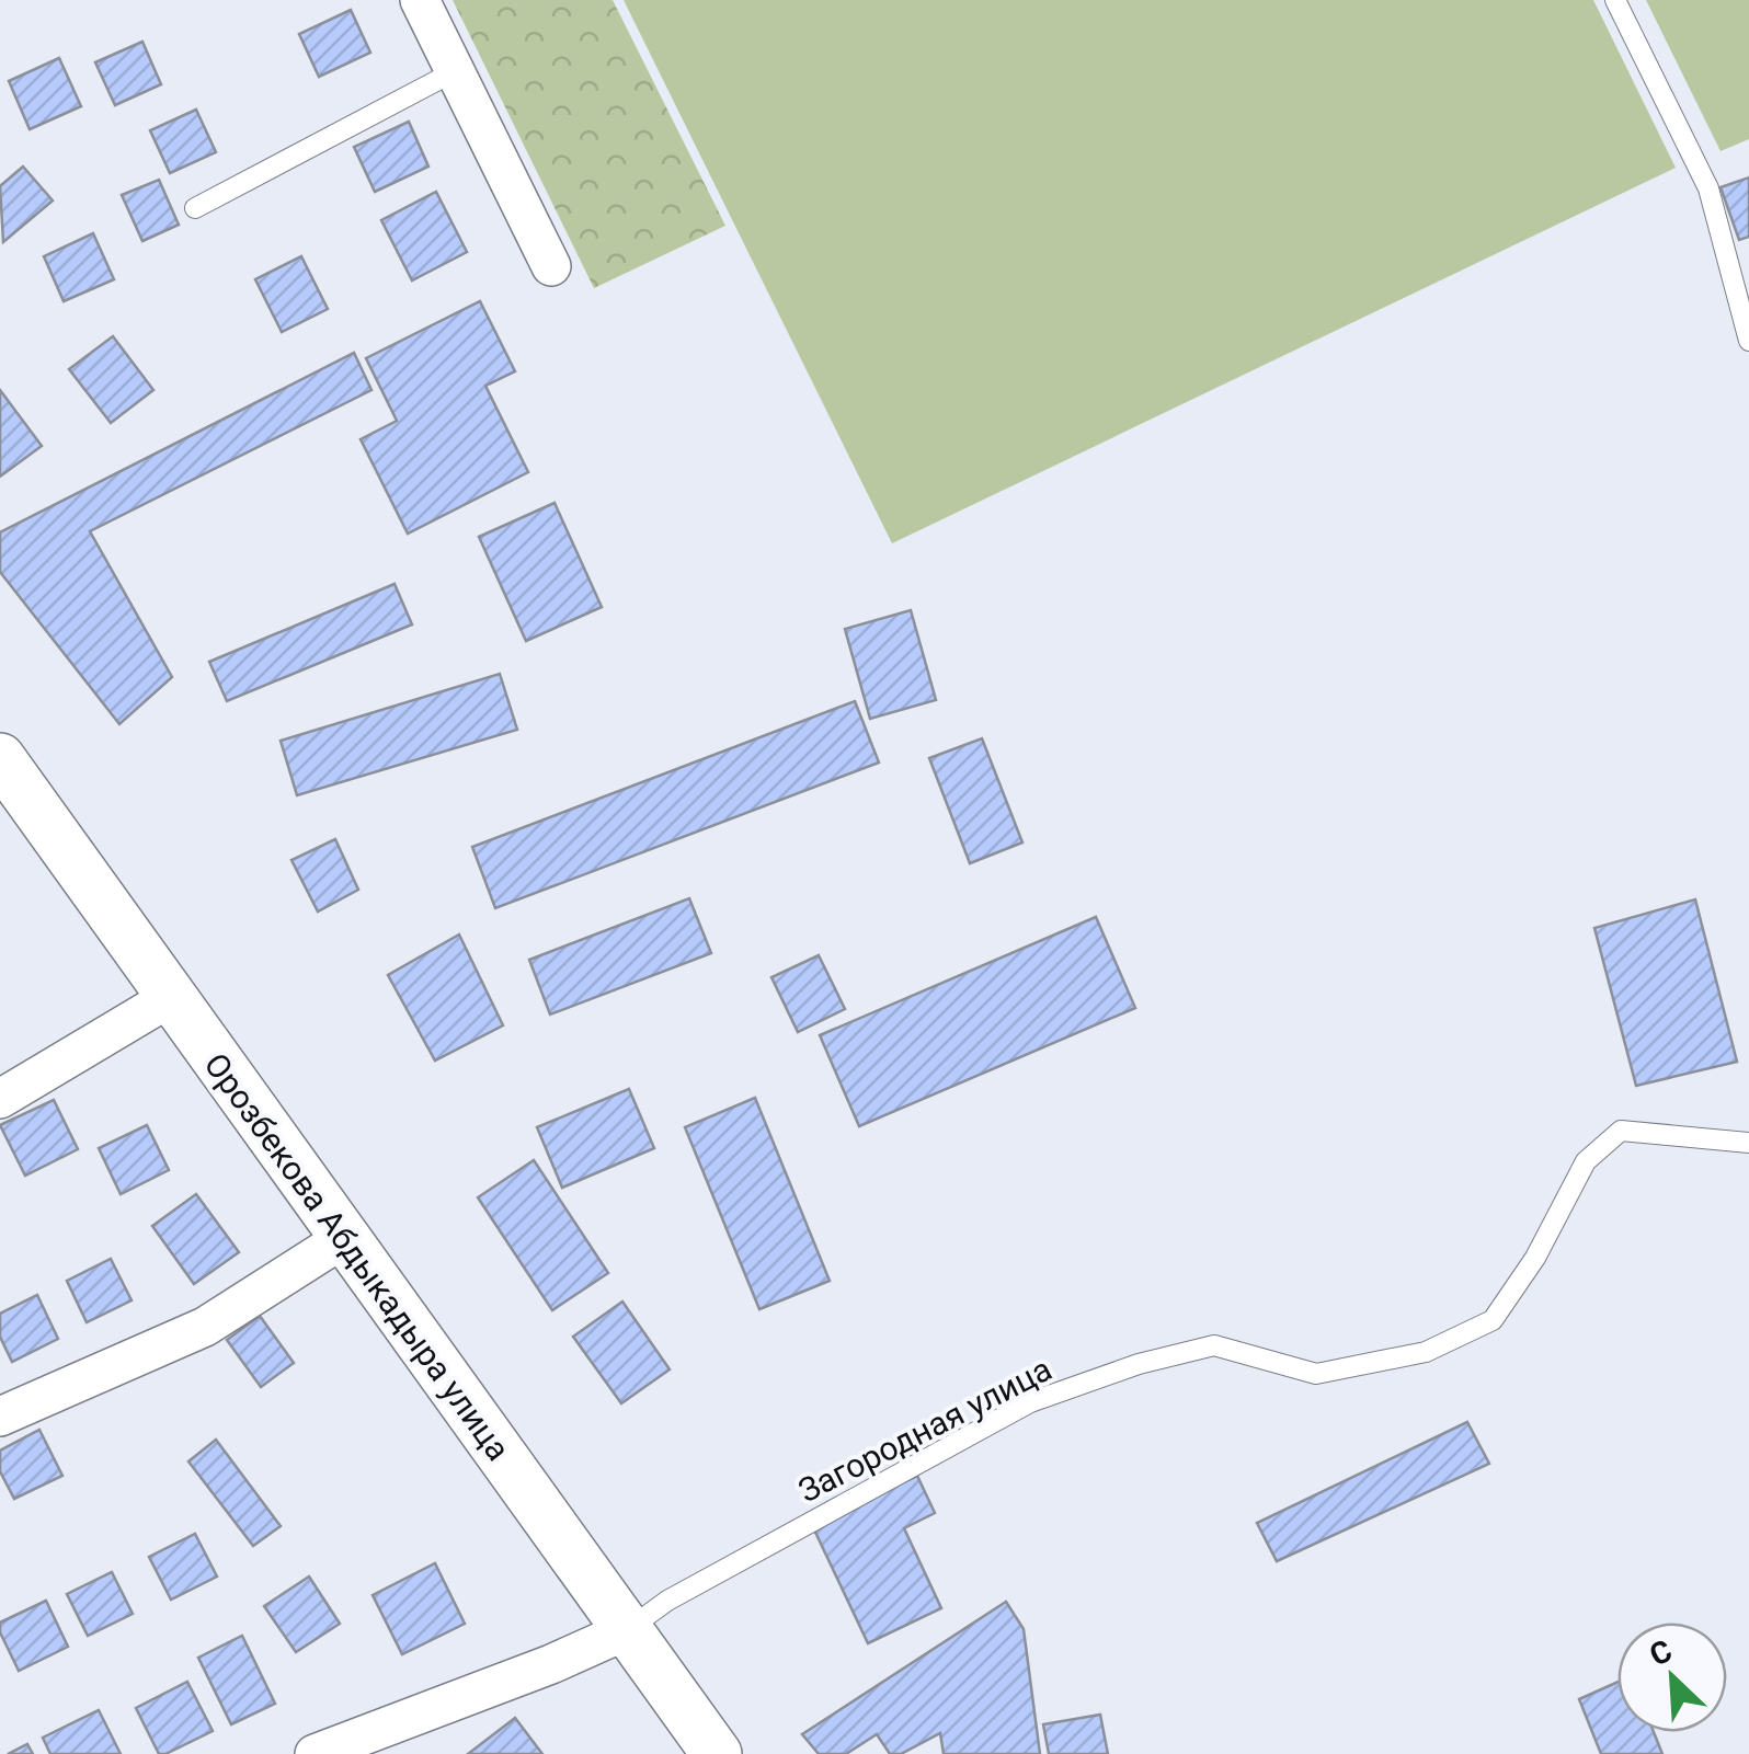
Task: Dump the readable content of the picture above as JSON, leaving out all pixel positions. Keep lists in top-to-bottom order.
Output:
{
  "streets": {
    "street": ["Орозбекова Абдыкадыра улица"],
    "lane": ["Загородная улица"]
  },
  "crossings": [
    ["Орозбекова Абдыкадыра улица", "Загородная улица"]
  ],
  "north": "top left"
}
